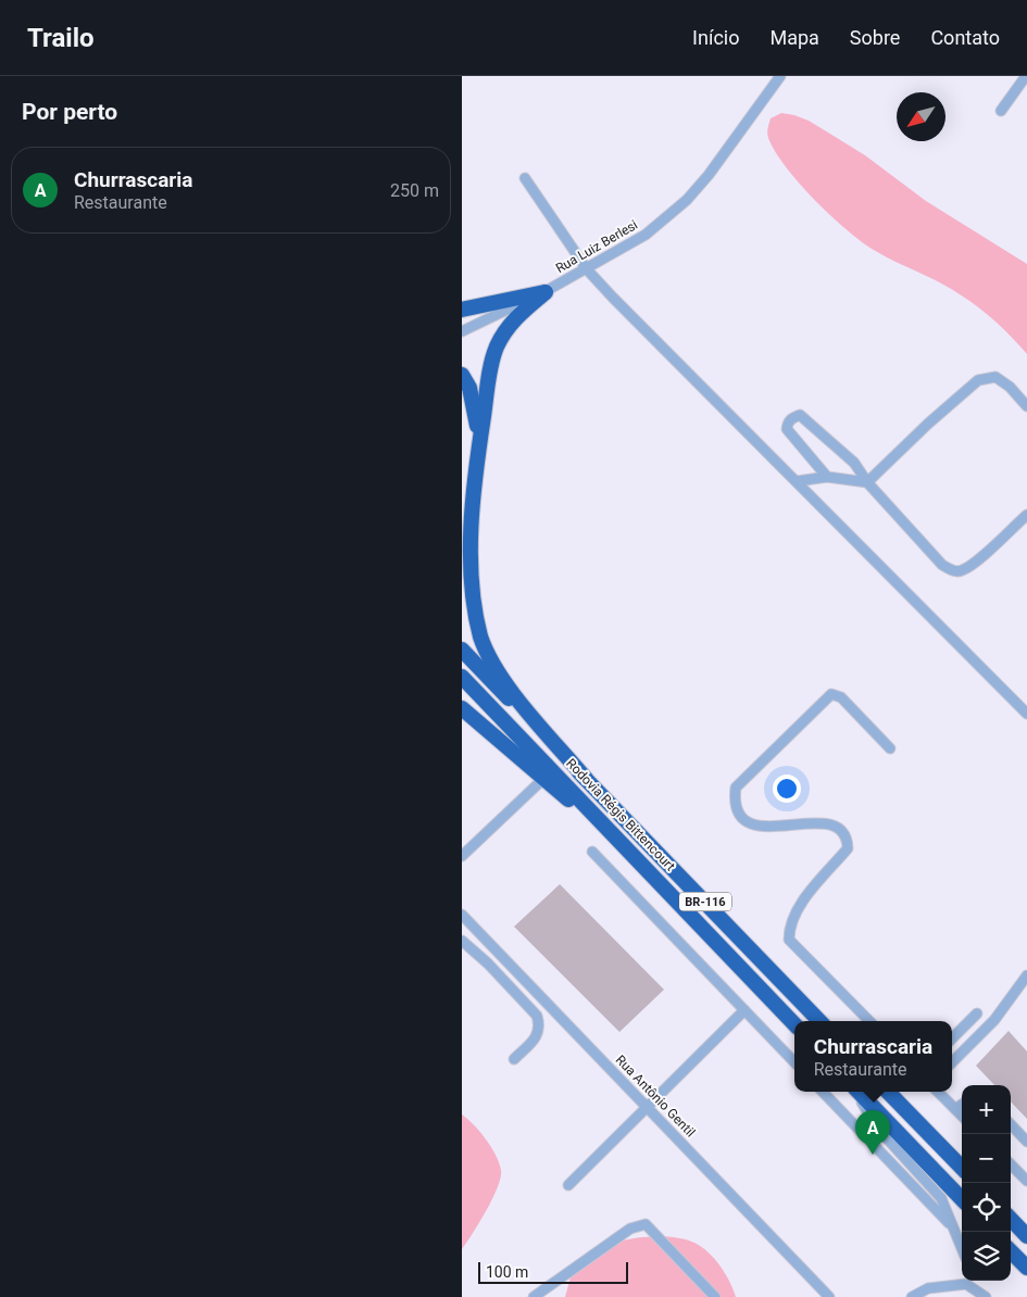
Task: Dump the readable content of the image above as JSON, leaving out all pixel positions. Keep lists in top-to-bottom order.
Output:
{
  "streets": {
    "highway": ["Rodovia Régis Bittencourt", "BR-116"],
    "street": ["Rua Luiz Berlesi", "Rua Antônio Gentil"]
  },
  "scale_bar": "100 m",
  "north": "bottom left",
  "page": {
    "header": "Trailo",
    "nav": [
      "Início",
      "Mapa",
      "Sobre",
      "Contato"
    ],
    "heading": "Por perto",
    "list": [
      {
        "mark": "A",
        "name": "Churrascaria",
        "note": "Restaurante",
        "value": "250 m"
      }
    ],
    "popup": ["Churrascaria", "Restaurante"],
    "map_buttons": ["+", "−"],
    "pins": "A",
    "scale": "100 m"
  }
}
